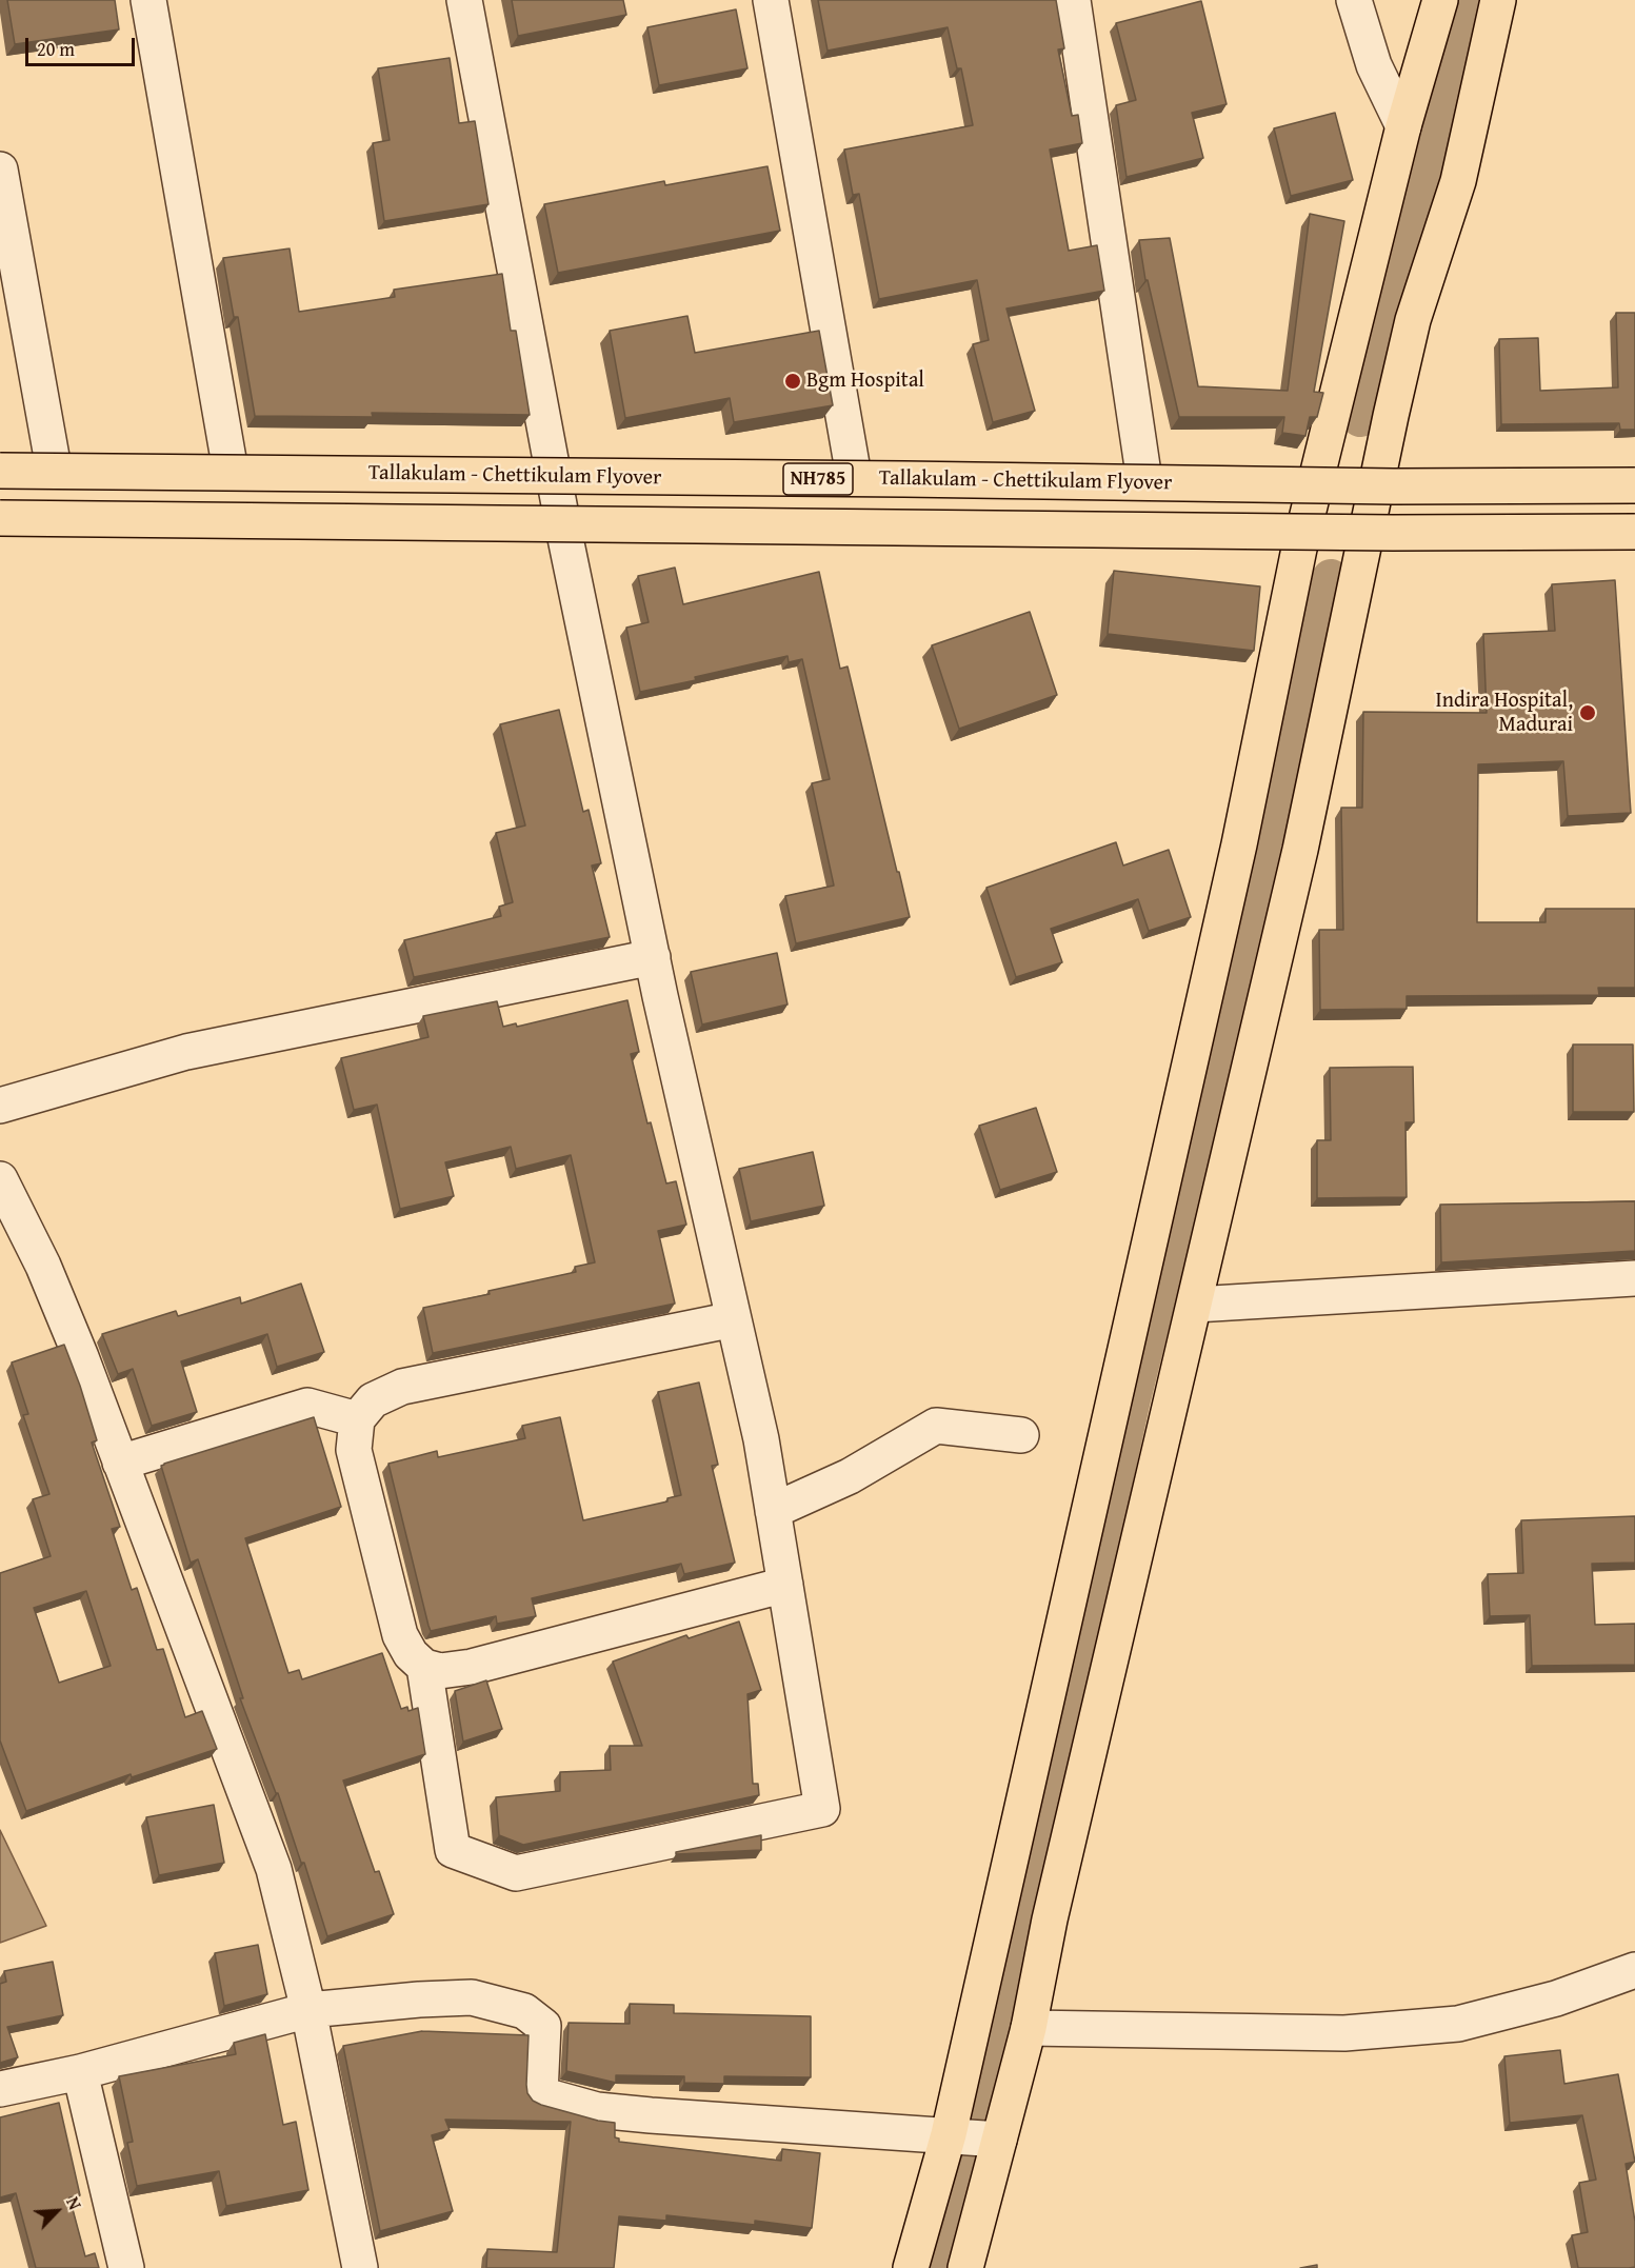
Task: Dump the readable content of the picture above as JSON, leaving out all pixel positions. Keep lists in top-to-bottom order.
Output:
{
  "streets": {
    "main road": ["Tallakulam - Chettikulam Flyover", "NH785"]
  },
  "places": ["Bgm Hospital", "Indira Hospital, Madurai"],
  "scale_bar": "20 m",
  "north": "top right"
}
